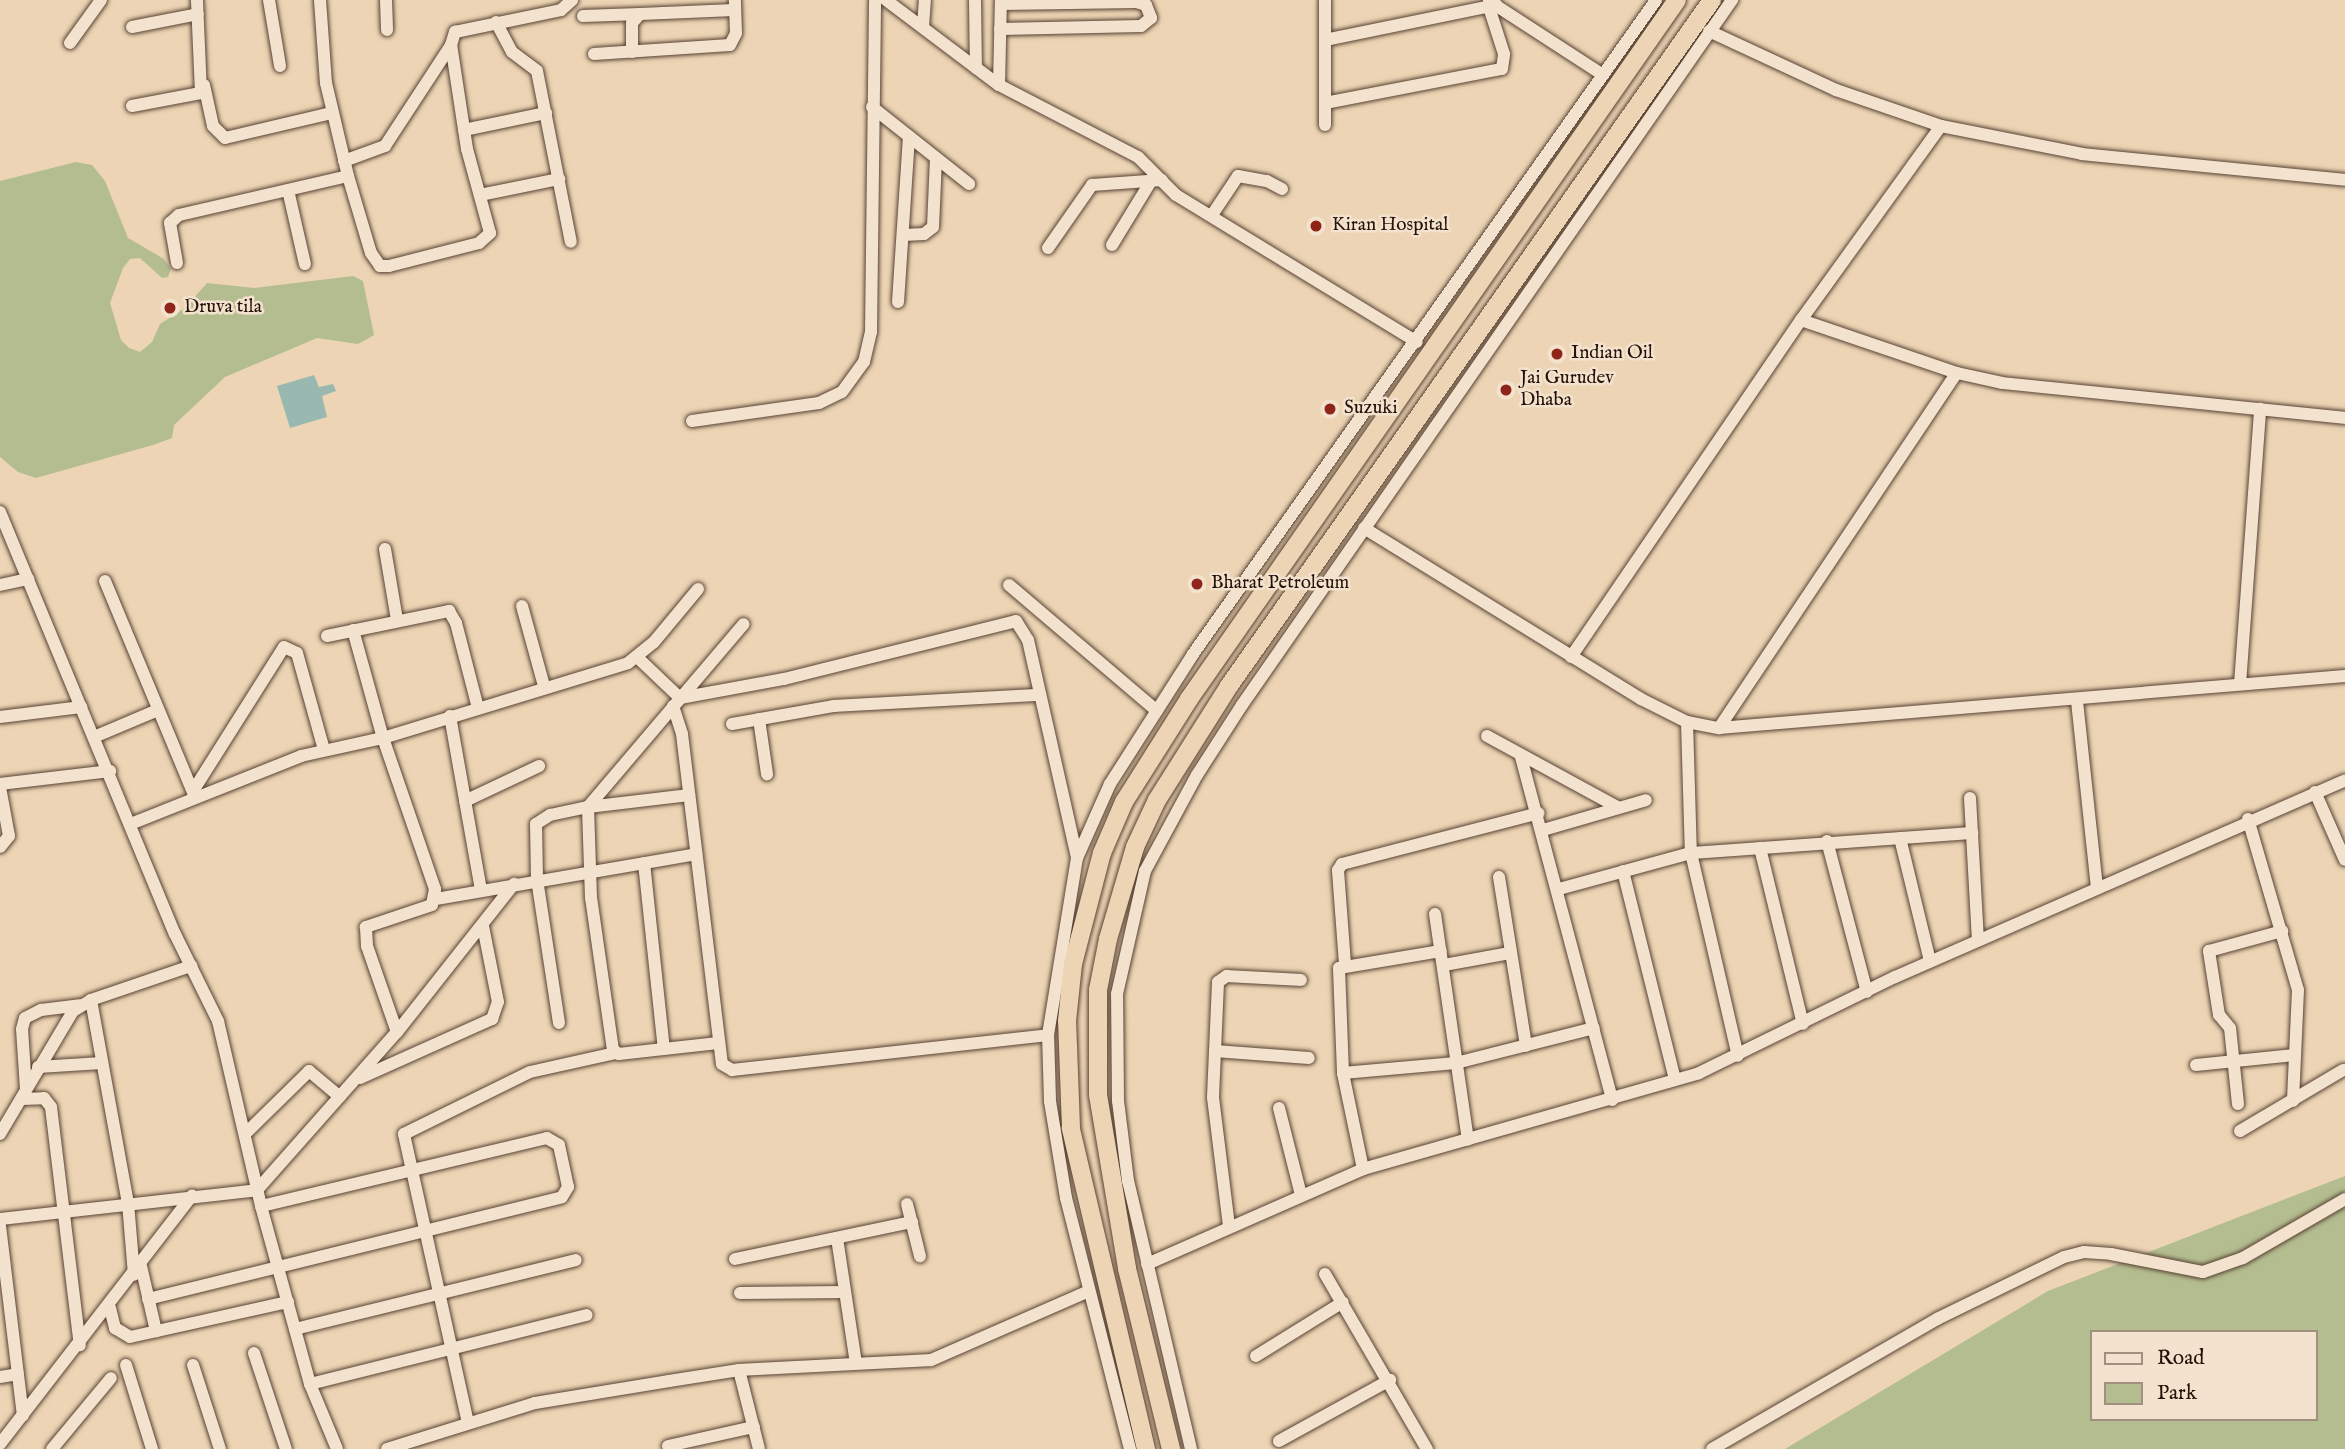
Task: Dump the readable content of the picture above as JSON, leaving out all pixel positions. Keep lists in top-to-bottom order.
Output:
{
  "places": [
    "Kiran Hospital",
    "Druva tila",
    "Indian Oil",
    "Jai Gurudev Dhaba",
    "Suzuki",
    "Bharat Petroleum"
  ],
  "legend": ["Road", "Park"]
}
